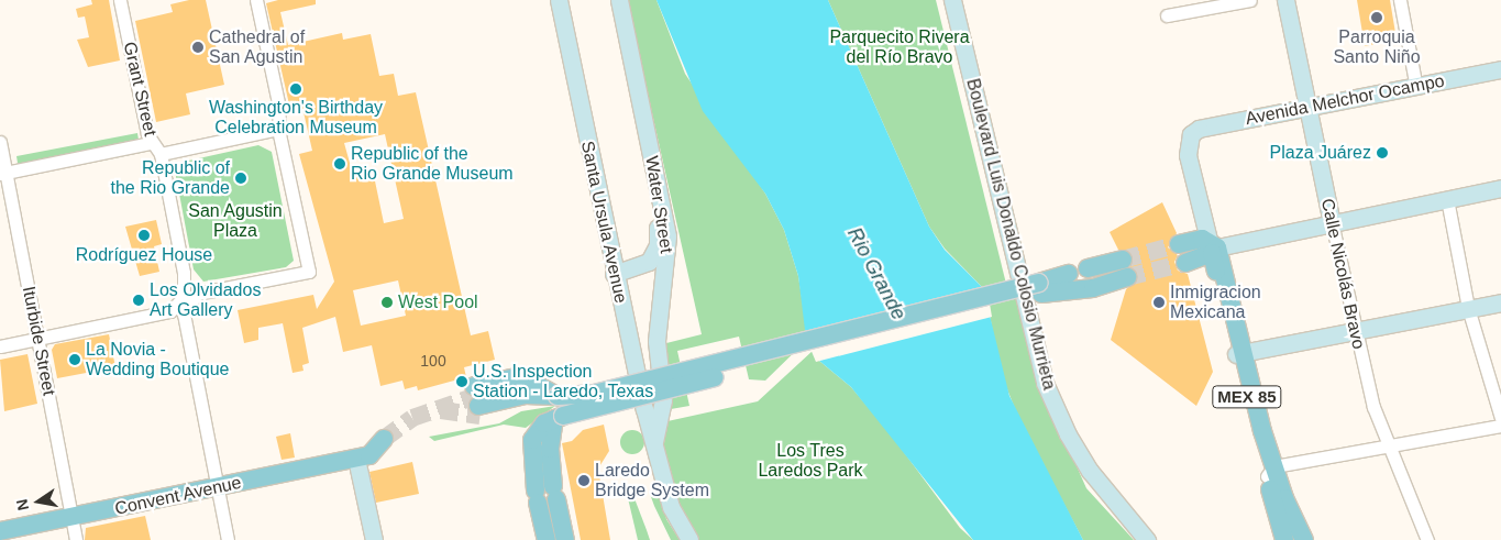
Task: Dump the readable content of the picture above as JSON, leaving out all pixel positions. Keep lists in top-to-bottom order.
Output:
{
  "streets": {
    "main road": [
      "Avenida Melchor Ocampo",
      "Water Street",
      "Santa Ursula Avenue",
      "Boulevard Luis Donaldo Colosio Murrieta",
      "Calle Nicolás Bravo",
      "MEX 85",
      "Convent Avenue"
    ],
    "street": ["Grant Street", "Iturbide Street"]
  },
  "crossings": [
    ["Grant Street", "Convent Avenue"],
    ["Avenida Melchor Ocampo", "Calle Nicolás Bravo"],
    ["Avenida Melchor Ocampo", "MEX 85"],
    ["Water Street", "Santa Ursula Avenue"],
    ["Iturbide Street", "Convent Avenue"]
  ],
  "water": ["Rio Grande"],
  "parks": ["Parquecito Rivera del Río Bravo", "San Agustin Plaza", "Los Tres Laredos Park"],
  "places": [
    "Parroquia Santo Niño",
    "Cathedral of San Agustin",
    "Washington's Birthday Celebration Museum",
    "Plaza Juárez",
    "Republic of the Rio Grande Museum",
    "Republic of the Rio Grande",
    "Rodríguez House",
    "Los Olvidados Art Gallery",
    "West Pool",
    "Inmigracion Mexicana",
    "La Novia - Wedding Boutique",
    "U.S. Inspection Station - Laredo, Texas",
    "Laredo Bridge System"
  ],
  "house_numbers": ["100"],
  "north": "left"
}
